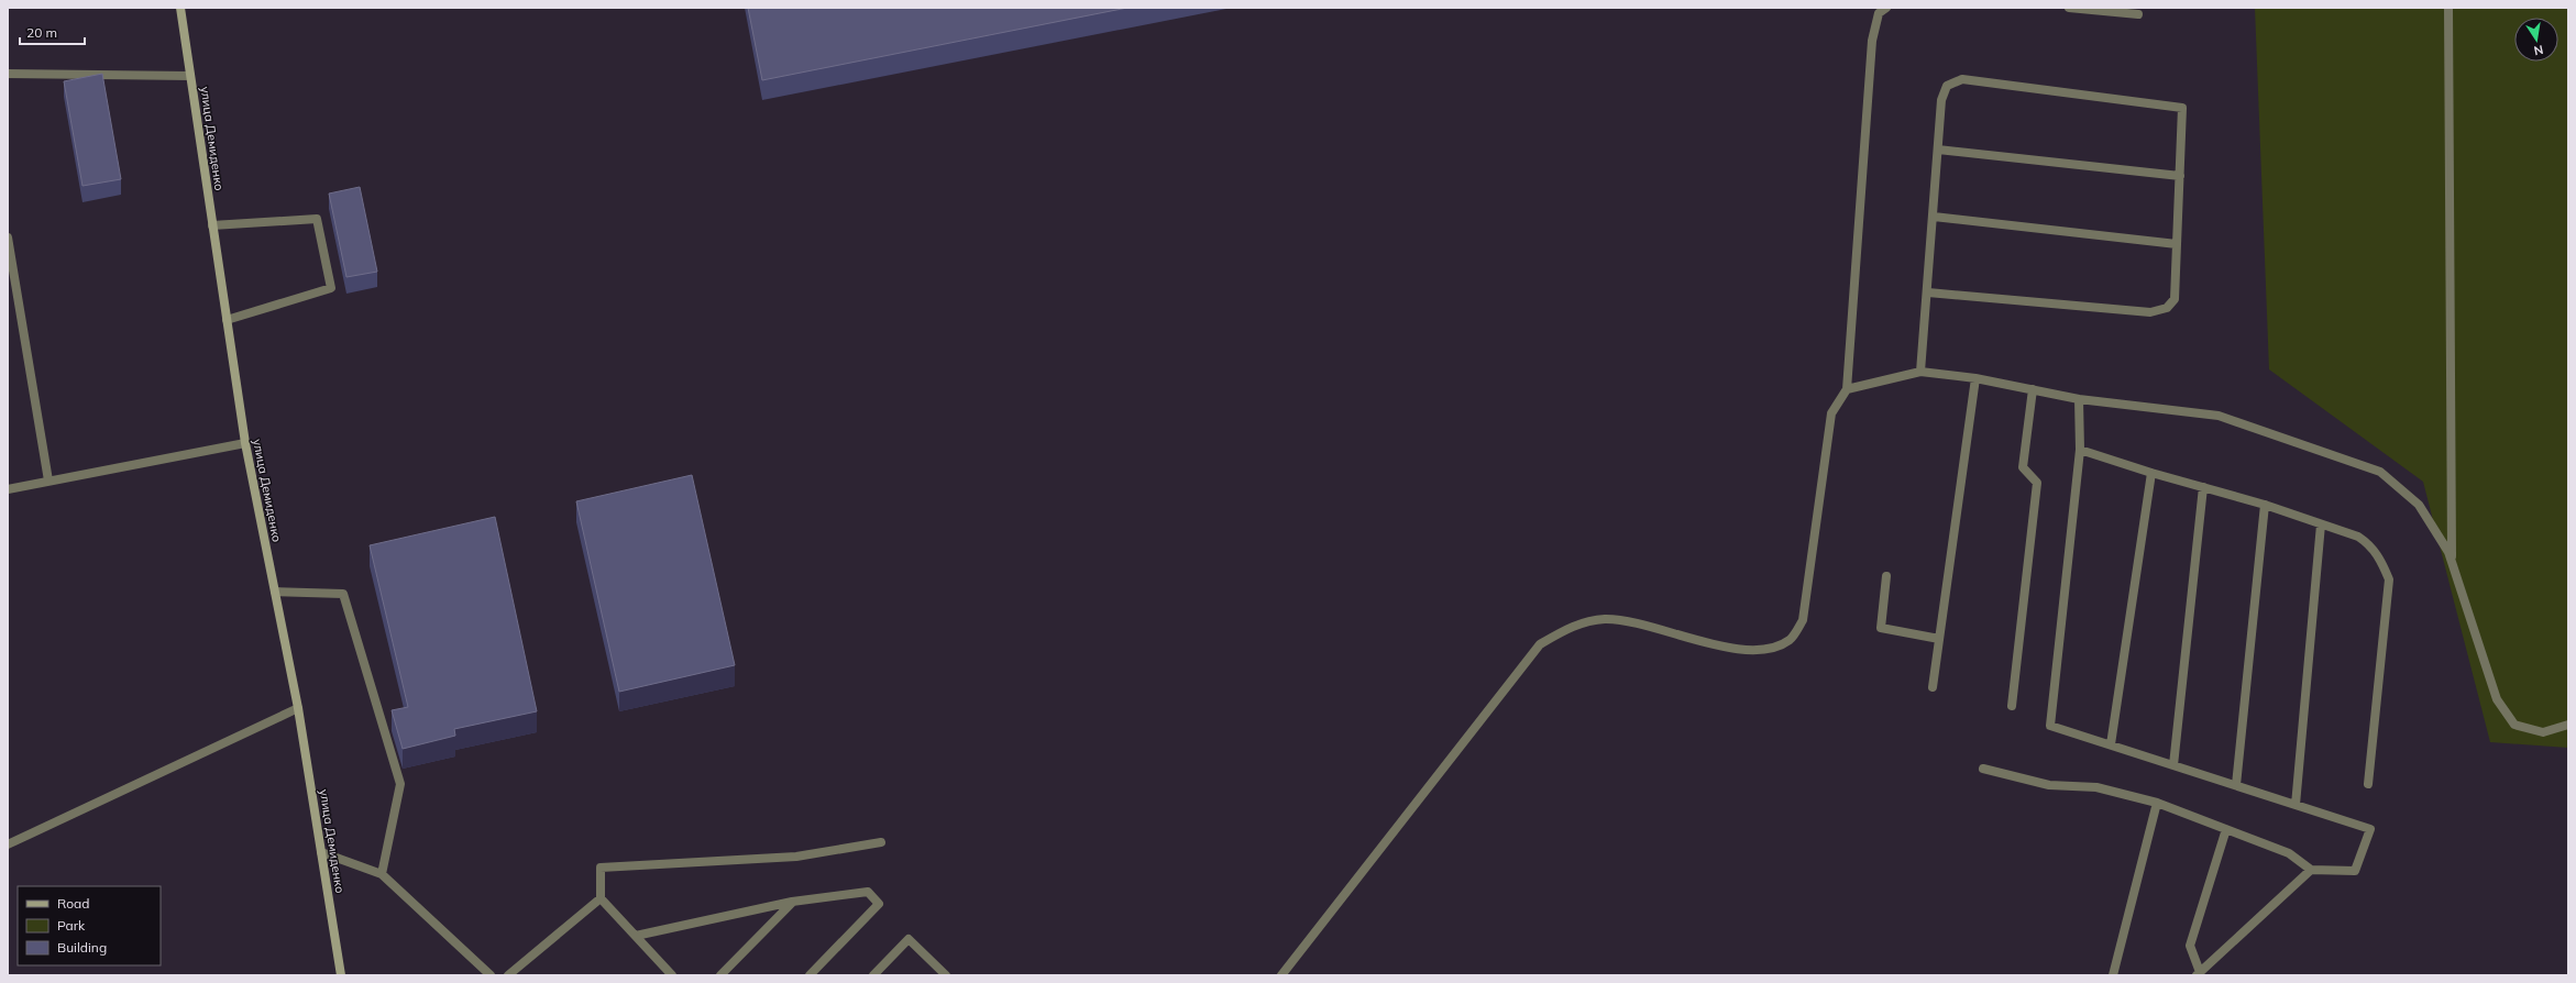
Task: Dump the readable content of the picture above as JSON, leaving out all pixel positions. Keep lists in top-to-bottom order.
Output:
{
  "streets": {
    "main road": ["улица Демиденко"]
  },
  "legend": ["Road", "Park", "Building"],
  "scale_bar": "20 m",
  "north": "bottom"
}
